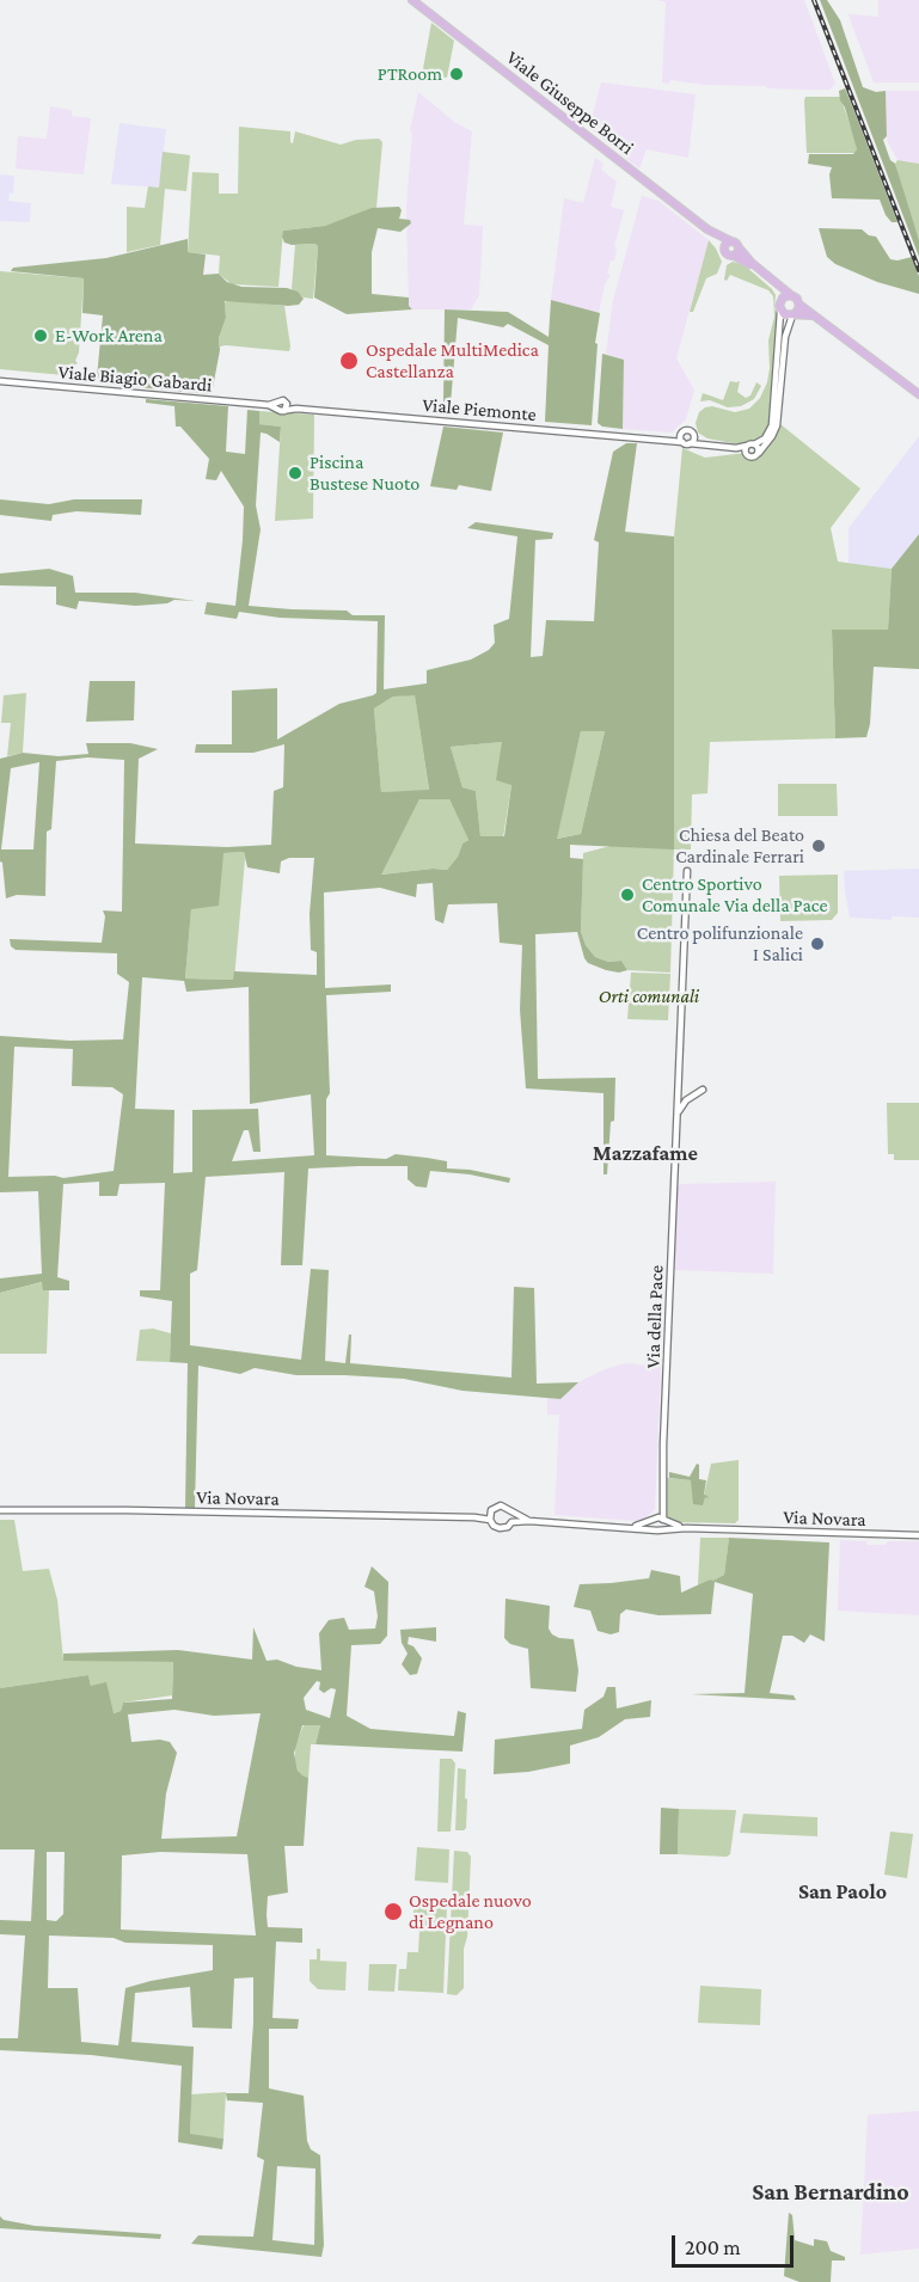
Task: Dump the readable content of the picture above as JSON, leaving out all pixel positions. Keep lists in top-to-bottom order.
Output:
{
  "streets": {
    "main road": ["Viale Giuseppe Borri"],
    "street": [
      "Viale Biagio Gabardi",
      "Viale Piemonte",
      "Via della Pace",
      "Via Novara"
    ]
  },
  "crossings": [
    ["Viale Biagio Gabardi", "Viale Piemonte"],
    ["Via della Pace", "Via Novara"]
  ],
  "districts": ["Mazzafame", "San Paolo", "San Bernardino"],
  "parks": ["Orti comunali"],
  "places": [
    "PTRoom",
    "E-Work Arena",
    "Ospedale MultiMedica Castellanza",
    "Piscina Bustese Nuoto",
    "Chiesa del Beato Cardinale Ferrari",
    "Centro Sportivo Comunale Via della Pace",
    "Centro polifunzionale I Salici",
    "Ospedale nuovo di Legnano"
  ],
  "scale_bar": "200 m"
}
